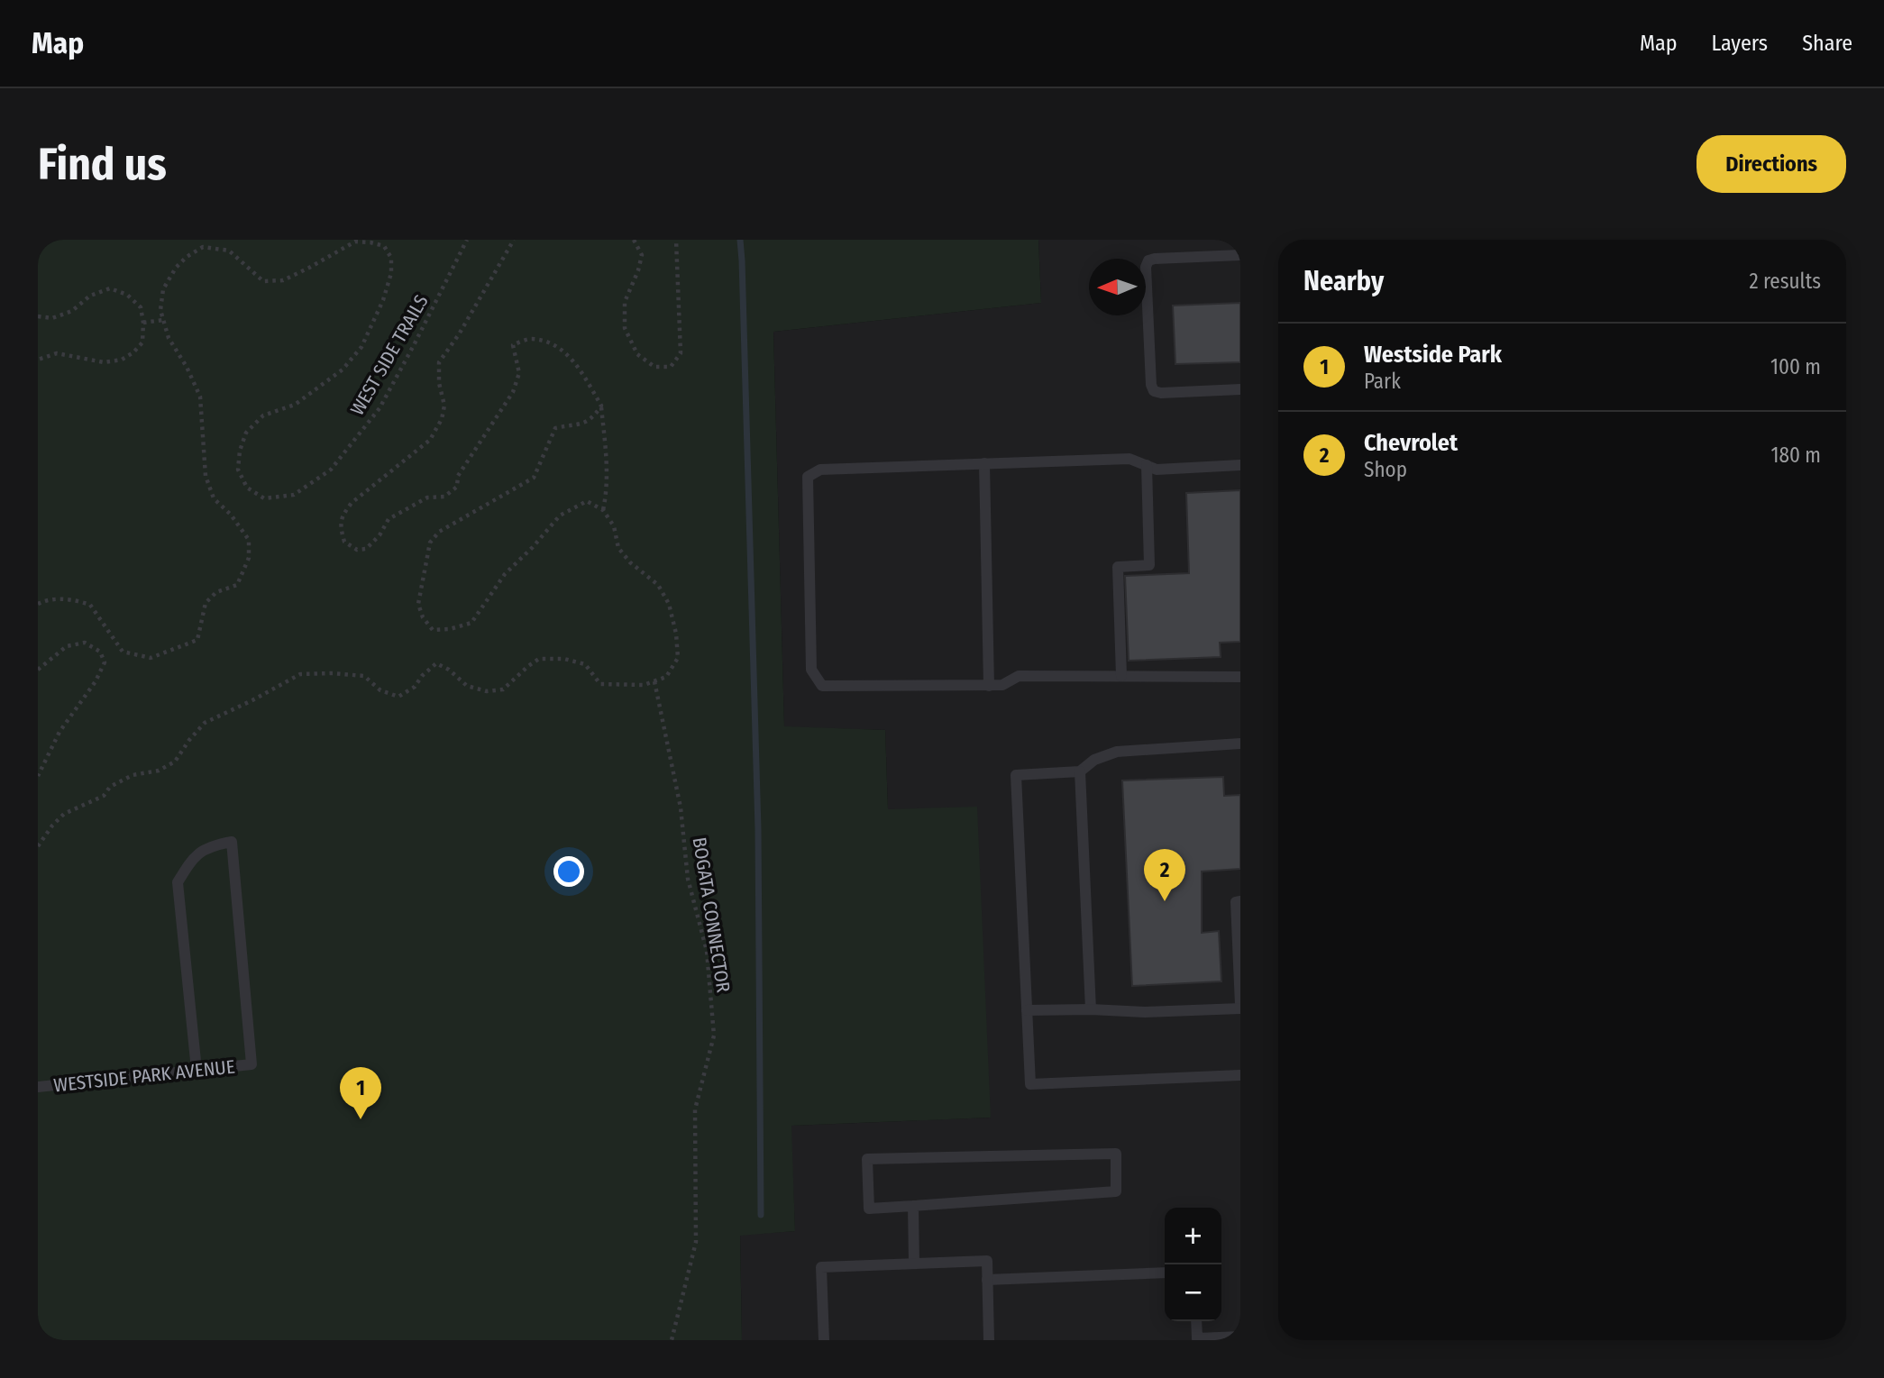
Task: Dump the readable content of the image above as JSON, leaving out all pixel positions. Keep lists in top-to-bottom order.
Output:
{
  "streets": {
    "lane": ["WESTSIDE PARK AVENUE"],
    "path": ["WEST SIDE TRAILS", "BOGATA CONNECTOR"]
  },
  "north": "left",
  "page": {
    "header": "Map",
    "nav": ["Map", "Layers", "Share"],
    "buttons": "Directions",
    "title": "Find us",
    "heading": ["Nearby", "2 results"],
    "list": [
      {
        "mark": "1",
        "name": "Westside Park",
        "note": "Park",
        "value": "100 m"
      },
      {
        "mark": "2",
        "name": "Chevrolet",
        "note": "Shop",
        "value": "180 m"
      }
    ],
    "pins": ["2", "1"],
    "map_buttons": ["+", "−"]
  }
}
